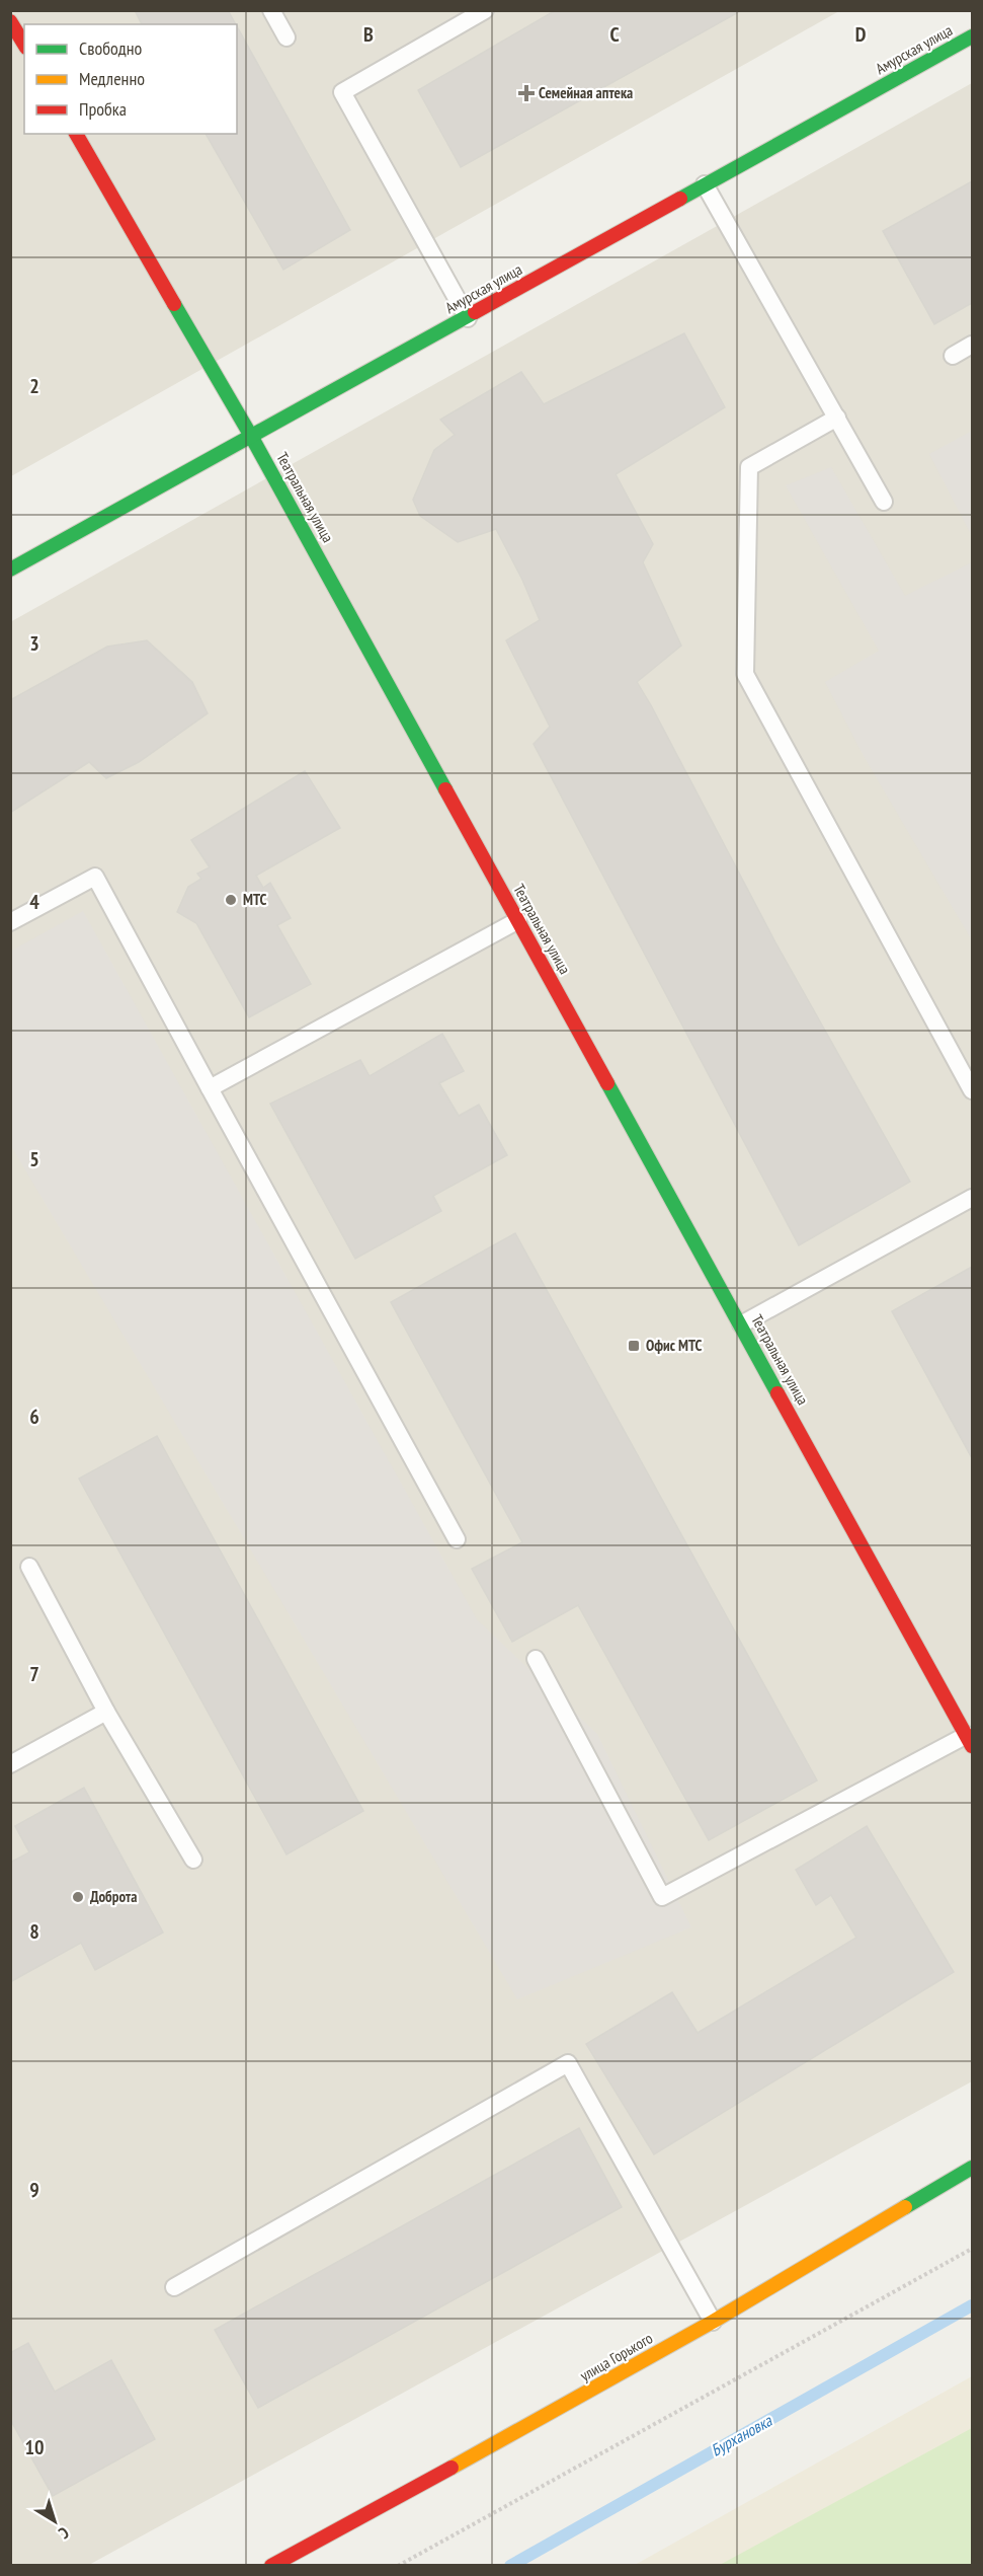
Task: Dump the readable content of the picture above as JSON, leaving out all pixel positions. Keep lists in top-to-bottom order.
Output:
{
  "streets": {
    "main road": ["Амурская улица", "Театральная улица", "улица Горького"]
  },
  "crossings": [
    ["Амурская улица", "Театральная улица"]
  ],
  "water": ["Бурхановка"],
  "places": {
    "health": ["Семейная аптека"],
    "other": ["МТС", "Доброта"],
    "transit": ["Офис МТС"]
  },
  "legend": ["Свободно", "Медленно", "Пробка"],
  "north": "bottom right",
  "grid": {
    "columns": ["B", "C", "D"],
    "rows": [
      "2",
      "3",
      "4",
      "5",
      "6",
      "7",
      "8",
      "9",
      "10"
    ]
  }
}
